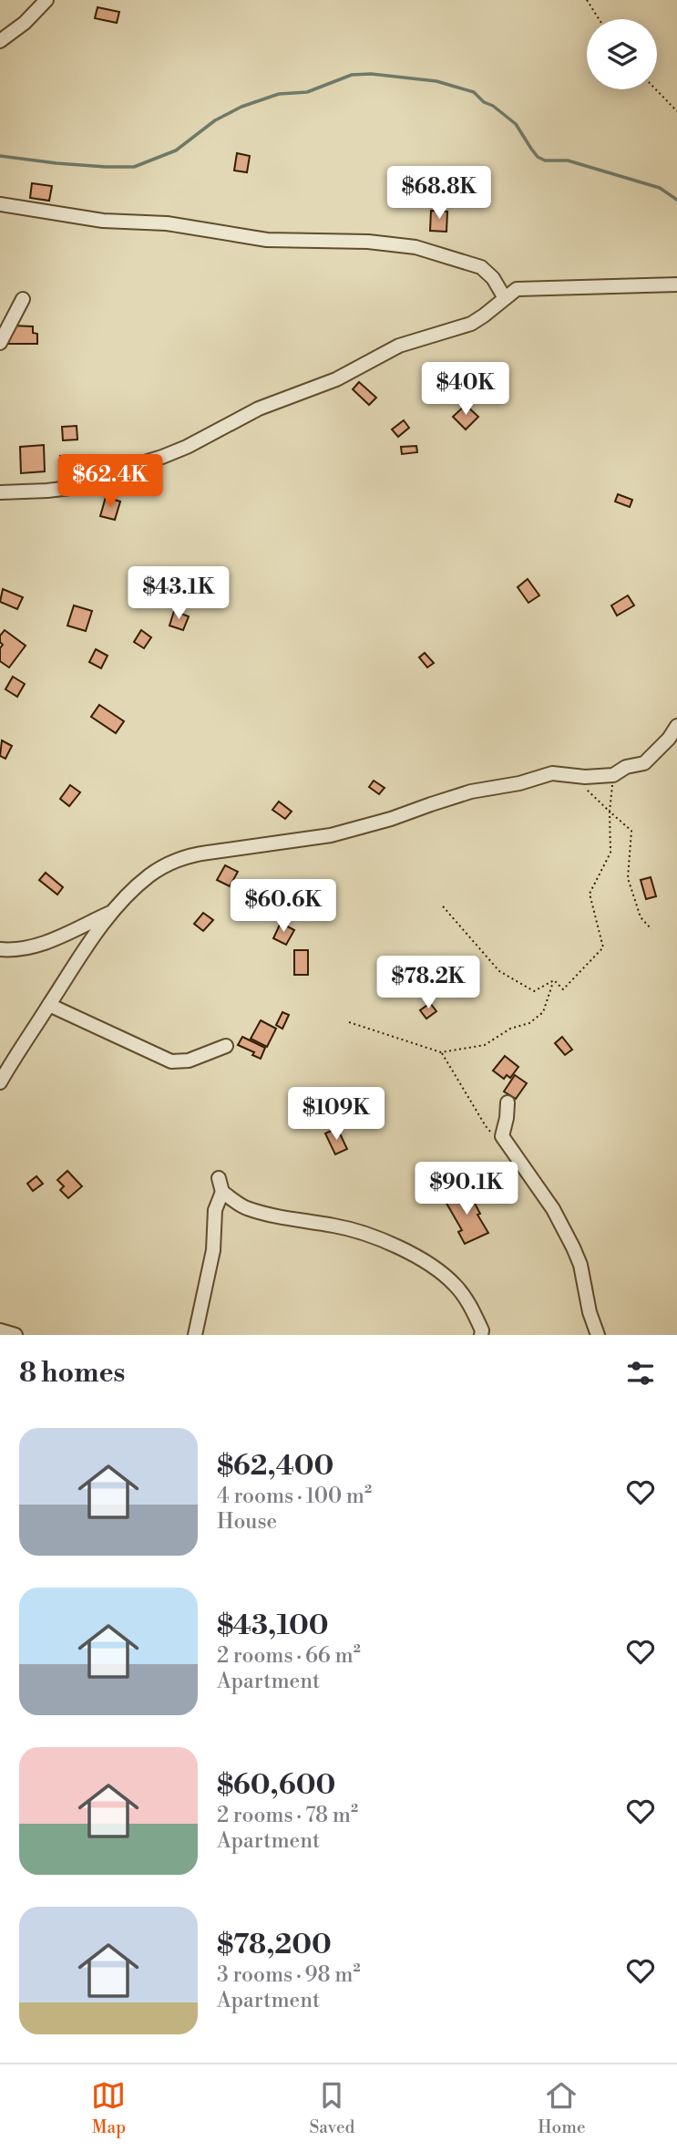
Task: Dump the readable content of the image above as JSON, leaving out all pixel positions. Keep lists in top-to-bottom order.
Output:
{
  "page": {
    "price": [
      "$68.8K",
      "$40K",
      "$62.4K",
      "$43.1K",
      "$60.6K",
      "$78.2K",
      "$109K",
      "$90.1K"
    ],
    "heading": "8 homes",
    "list": [
      {
        "name": "$62,400",
        "note": "4 rooms · 100 m² · House"
      },
      {
        "name": "$43,100",
        "note": "2 rooms · 66 m² · Apartment"
      },
      {
        "name": "$60,600",
        "note": "2 rooms · 78 m² · Apartment"
      },
      {
        "name": "$78,200",
        "note": "3 rooms · 98 m² · Apartment"
      }
    ],
    "tabs": ["Map", "Saved", "Home"]
  }
}
